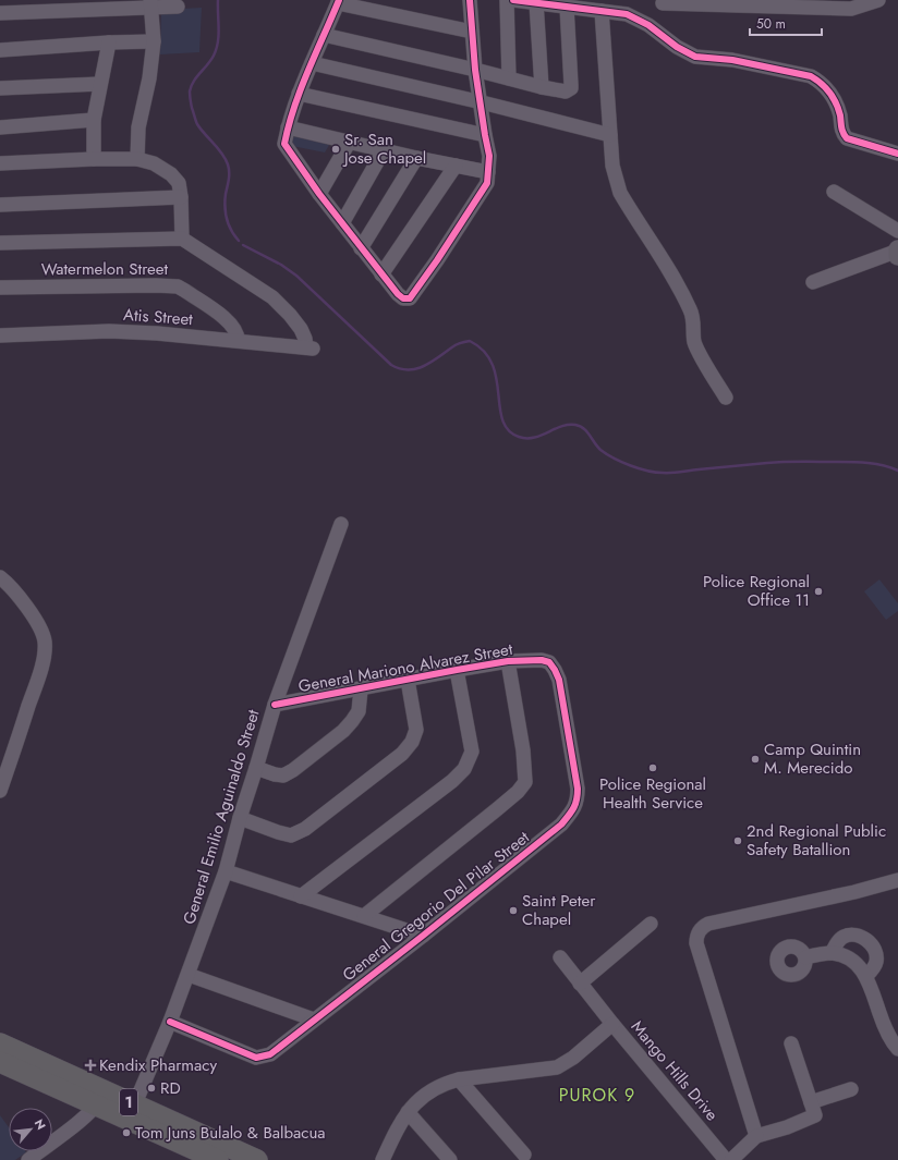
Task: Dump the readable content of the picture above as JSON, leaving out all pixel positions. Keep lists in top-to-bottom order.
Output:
{
  "streets": {
    "highway": ["1"],
    "street": [
      "Watermelon Street",
      "Atis Street",
      "General Mariono Alvarez Street",
      "General Emilio Aguinaldo Street",
      "General Gregorio Del Pilar Street",
      "Mango Hills Drive"
    ]
  },
  "crossings": [
    ["Watermelon Street", "Atis Street"],
    ["General Mariono Alvarez Street", "General Emilio Aguinaldo Street"],
    ["General Mariono Alvarez Street", "General Gregorio Del Pilar Street"],
    ["General Emilio Aguinaldo Street", "General Gregorio Del Pilar Street"],
    ["General Emilio Aguinaldo Street", "1"]
  ],
  "districts": ["PUROK 9"],
  "places": {
    "other": [
      "Sr. San Jose Chapel",
      "Police Regional Office 11",
      "Camp Quintin M. Merecido",
      "Police Regional Health Service",
      "2nd Regional Public Safety Batallion",
      "Saint Peter Chapel",
      "RD",
      "Tom Juns Bulalo & Balbacua"
    ],
    "health": ["Kendix Pharmacy"]
  },
  "scale_bar": "50 m",
  "north": "top right"
}
